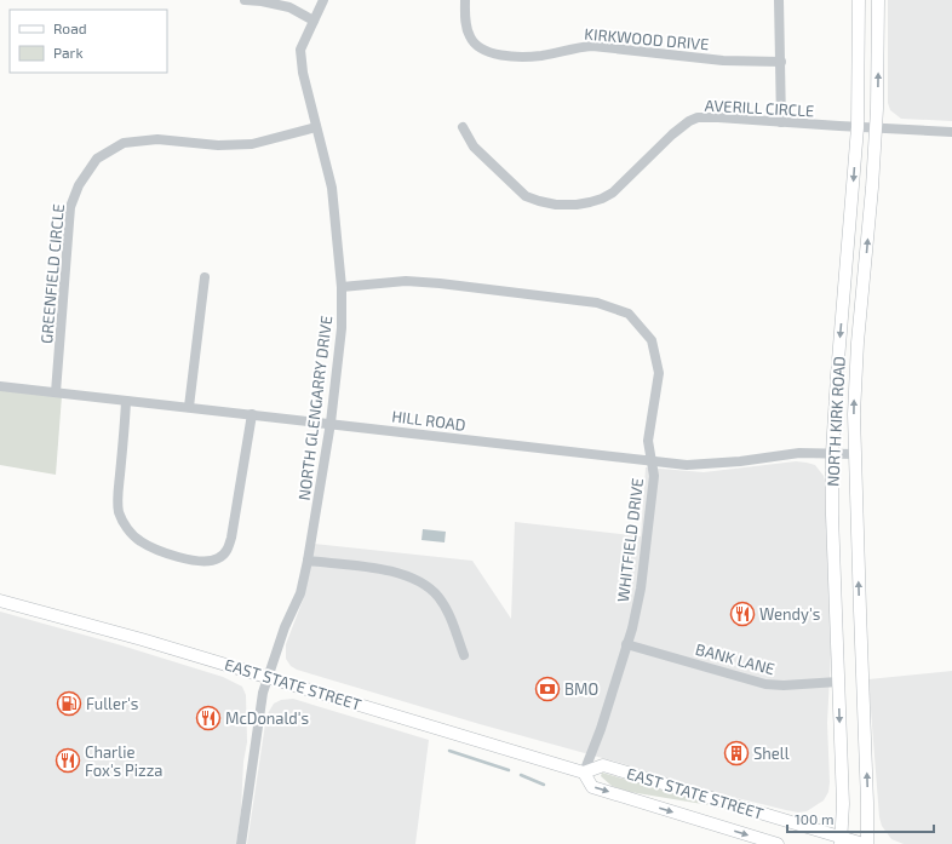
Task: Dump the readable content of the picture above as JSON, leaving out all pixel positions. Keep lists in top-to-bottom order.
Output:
{
  "streets": {
    "main road": ["NORTH KIRK ROAD", "EAST STATE STREET"],
    "street": [
      "KIRKWOOD DRIVE",
      "AVERILL CIRCLE",
      "GREENFIELD CIRCLE",
      "NORTH GLENGARRY DRIVE",
      "HILL ROAD",
      "WHITFIELD DRIVE",
      "BANK LANE"
    ]
  },
  "crossings": [
    ["AVERILL CIRCLE", "NORTH KIRK ROAD"],
    ["GREENFIELD CIRCLE", "NORTH GLENGARRY DRIVE"],
    ["GREENFIELD CIRCLE", "HILL ROAD"],
    ["NORTH GLENGARRY DRIVE", "HILL ROAD"],
    ["NORTH GLENGARRY DRIVE", "WHITFIELD DRIVE"],
    ["NORTH GLENGARRY DRIVE", "EAST STATE STREET"],
    ["HILL ROAD", "NORTH KIRK ROAD"],
    ["HILL ROAD", "WHITFIELD DRIVE"],
    ["NORTH KIRK ROAD", "BANK LANE"],
    ["NORTH KIRK ROAD", "EAST STATE STREET"],
    ["WHITFIELD DRIVE", "BANK LANE"],
    ["WHITFIELD DRIVE", "EAST STATE STREET"]
  ],
  "places": {
    "restaurant": ["Wendy's", "McDonald's", "Charlie Fox's Pizza"],
    "bank": ["BMO"],
    "fuel station": ["Fuller's"],
    "building": ["Shell"]
  },
  "legend": ["Road", "Park"],
  "scale_bar": "100 m"
}
